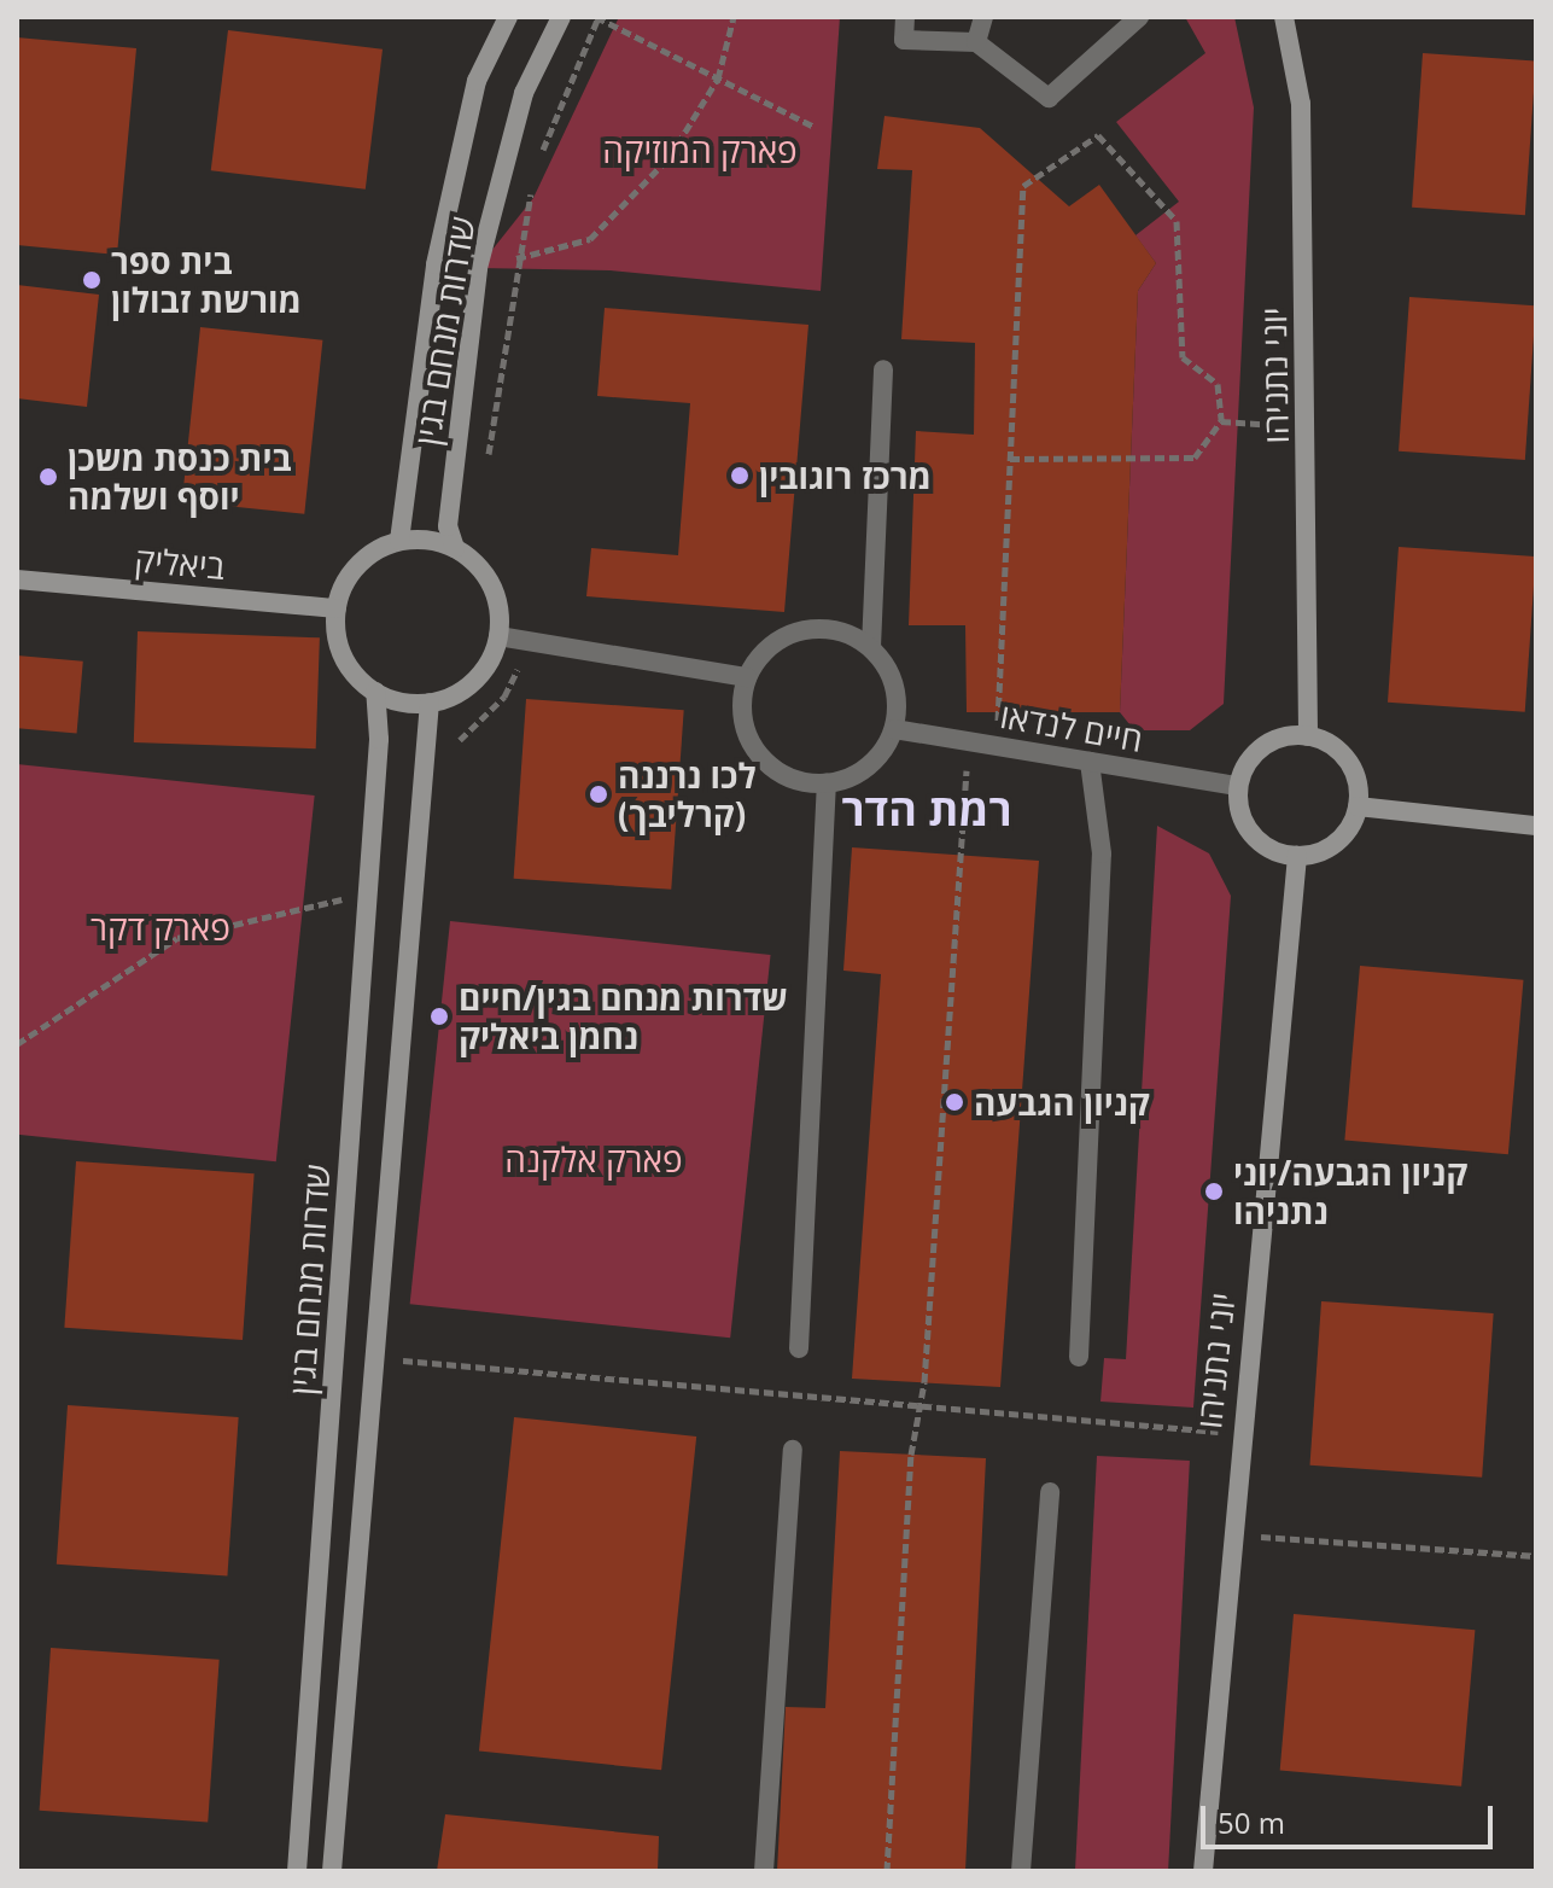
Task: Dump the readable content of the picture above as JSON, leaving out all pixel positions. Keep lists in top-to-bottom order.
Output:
{
  "streets": {
    "street": [
      "שדרות מנחם בגין",
      "יוני נתניהו",
      "ביאליק",
      "חיים לנדאו"
    ]
  },
  "crossings": [
    ["שדרות מנחם בגין", "ביאליק"],
    ["יוני נתניהו", "חיים לנדאו"]
  ],
  "districts": ["רמת הדר"],
  "parks": ["פארק המוזיקה", "פארק דקר", "פארק אלקנה"],
  "places": [
    "בית ספר מורשת זבולון",
    "מרכז רוגובין",
    "בית כנסת משכן יוסף ושלמה",
    "לכו נרננה (קרליבך)",
    "שדרות מנחם בגין/חיים נחמן ביאליק",
    "קניון הגבעה",
    "קניון הגבעה/יוני נתניהו"
  ],
  "scale_bar": "50 m"
}
